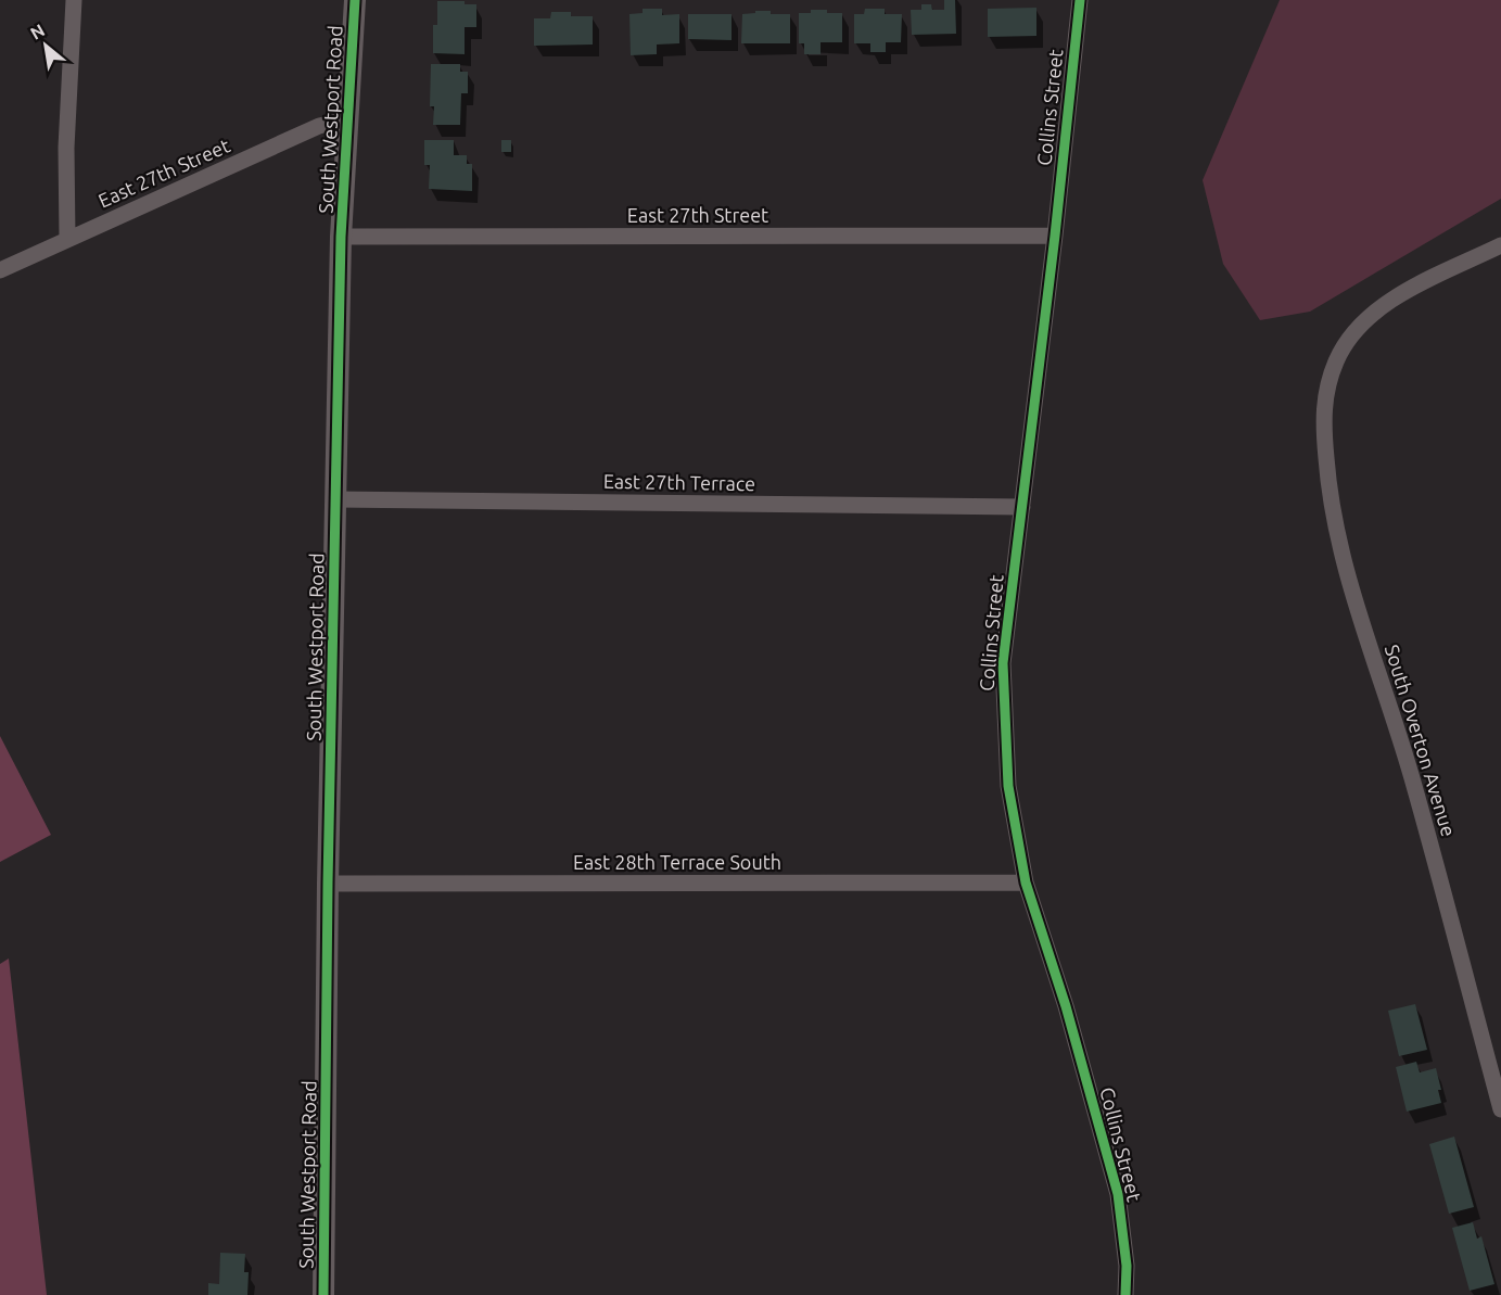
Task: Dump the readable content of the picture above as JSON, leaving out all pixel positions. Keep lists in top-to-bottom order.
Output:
{
  "streets": {
    "street": [
      "Collins Street",
      "South Westport Road",
      "East 27th Street",
      "East 27th Terrace",
      "South Overton Avenue",
      "East 28th Terrace South"
    ]
  },
  "crossings": [
    ["Collins Street", "East 27th Street"],
    ["Collins Street", "East 27th Terrace"],
    ["Collins Street", "East 28th Terrace South"],
    ["South Westport Road", "East 27th Street"],
    ["South Westport Road", "East 27th Terrace"],
    ["South Westport Road", "East 28th Terrace South"]
  ],
  "north": "top left"
}
